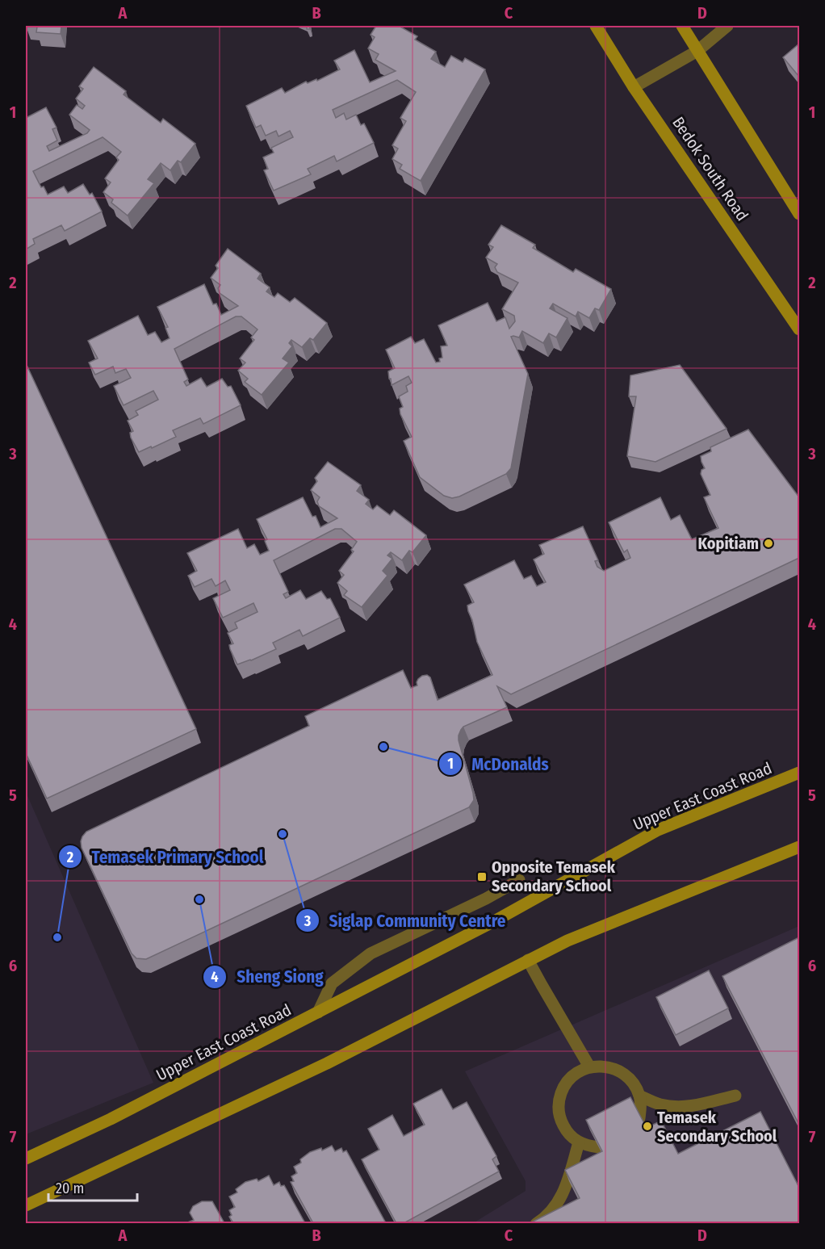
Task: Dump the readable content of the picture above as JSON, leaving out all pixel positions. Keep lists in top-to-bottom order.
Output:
{
  "streets": {
    "main road": ["Bedok South Road", "Upper East Coast Road"]
  },
  "places": {
    "other": [
      "Kopitiam",
      "McDonalds",
      "Siglap Community Centre",
      "Sheng Siong",
      "Temasek Primary School",
      "Temasek Secondary School"
    ],
    "transit": ["Opposite Temasek Secondary School"]
  },
  "scale_bar": "20 m",
  "grid": {
    "columns": [
      "A",
      "B",
      "C",
      "D"
    ],
    "rows": [
      "1",
      "2",
      "3",
      "4",
      "5",
      "6",
      "7"
    ]
  }
}
